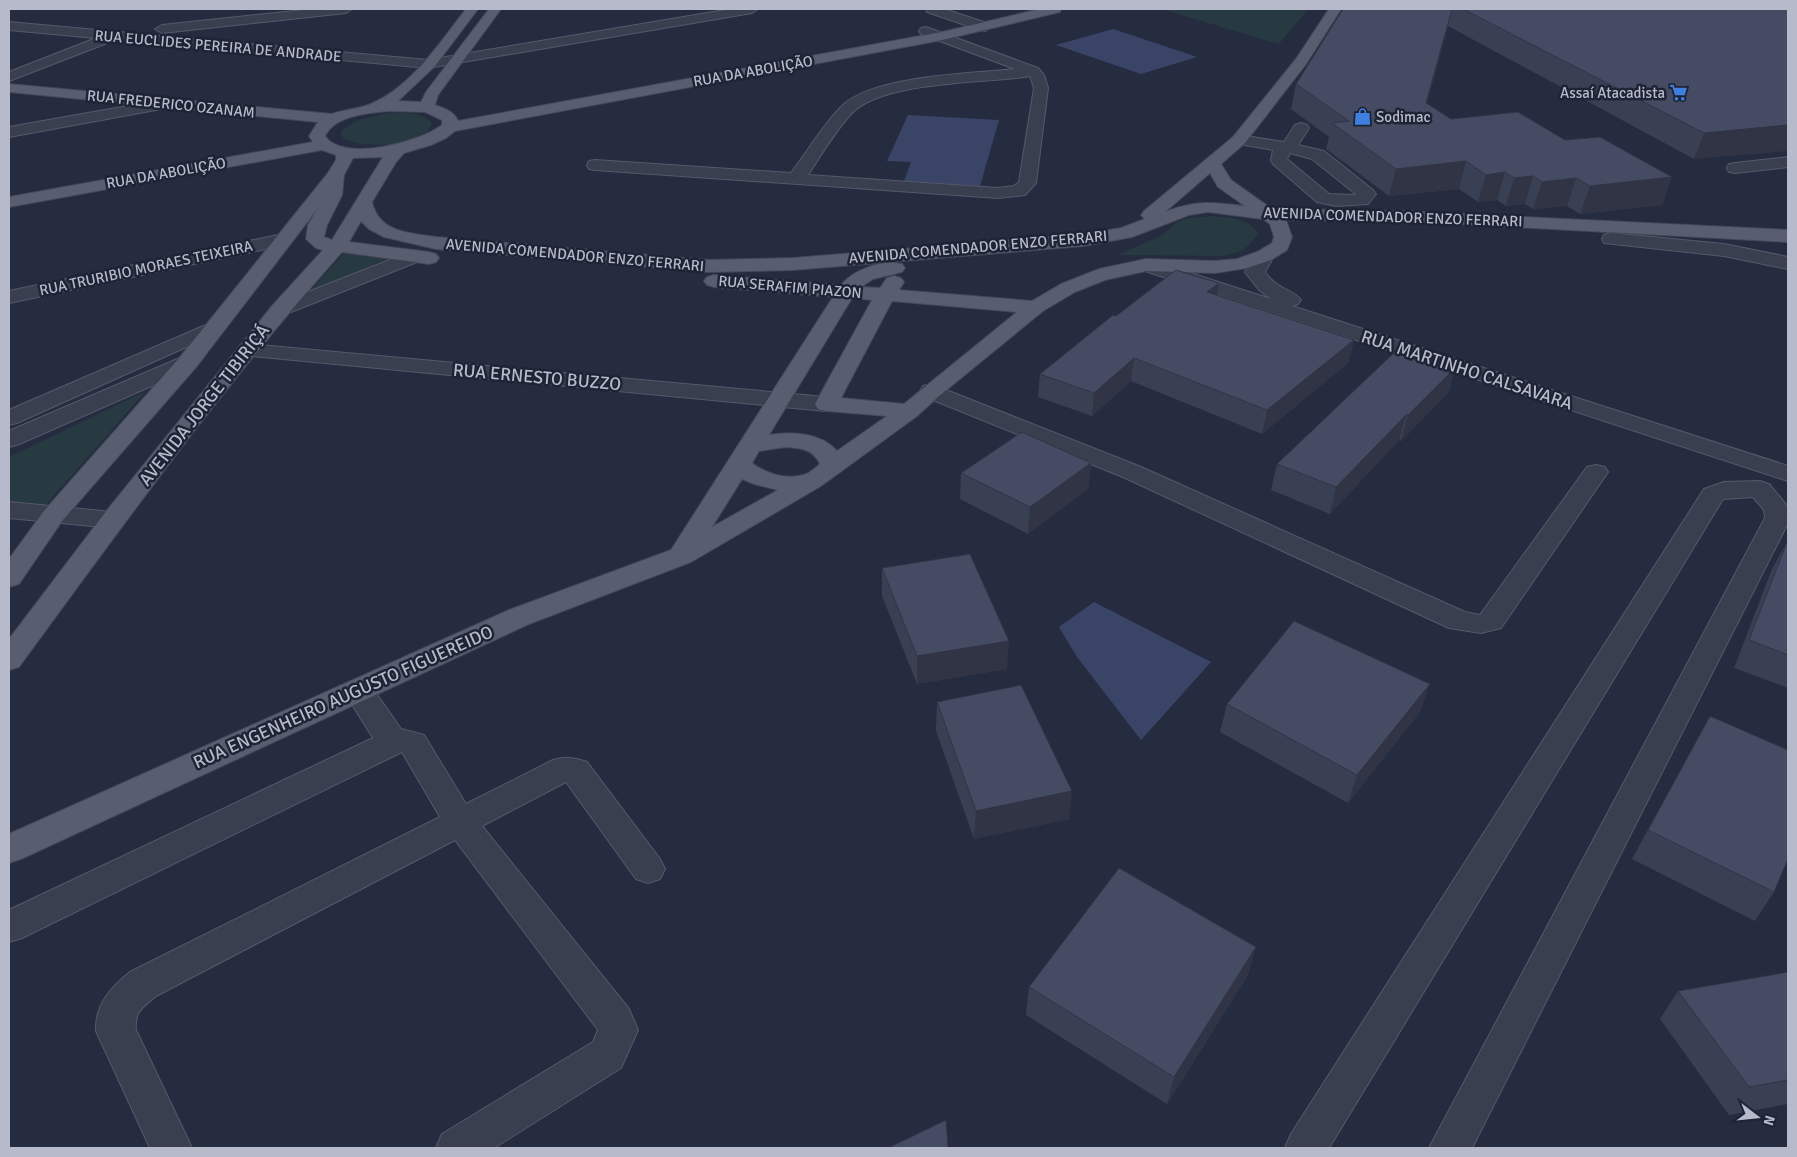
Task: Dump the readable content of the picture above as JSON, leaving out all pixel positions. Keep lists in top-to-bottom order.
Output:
{
  "streets": {
    "main road": [
      "RUA DA ABOLIÇÃO",
      "RUA FREDERICO OZANAM",
      "AVENIDA COMENDADOR ENZO FERRARI",
      "RUA SERAFIM PIAZON",
      "AVENIDA JORGE TIBIRIÇÁ",
      "RUA ENGENHEIRO AUGUSTO FIGUEREIDO"
    ],
    "street": [
      "RUA EUCLIDES PEREIRA DE ANDRADE",
      "RUA TRURIBIO MORAES TEIXEIRA",
      "RUA MARTINHO CALSAVARA",
      "RUA ERNESTO BUZZO"
    ]
  },
  "crossings": [
    ["AVENIDA COMENDADOR ENZO FERRARI", "AVENIDA JORGE TIBIRIÇÁ"],
    ["RUA SERAFIM PIAZON", "AVENIDA JORGE TIBIRIÇÁ"],
    ["RUA SERAFIM PIAZON", "RUA ENGENHEIRO AUGUSTO FIGUEREIDO"],
    ["RUA MARTINHO CALSAVARA", "RUA ENGENHEIRO AUGUSTO FIGUEREIDO"],
    ["RUA ERNESTO BUZZO", "AVENIDA JORGE TIBIRIÇÁ"]
  ],
  "places": {
    "supermarket": ["Assaí Atacadista"],
    "shop": ["Sodimac"]
  },
  "north": "right"
}
